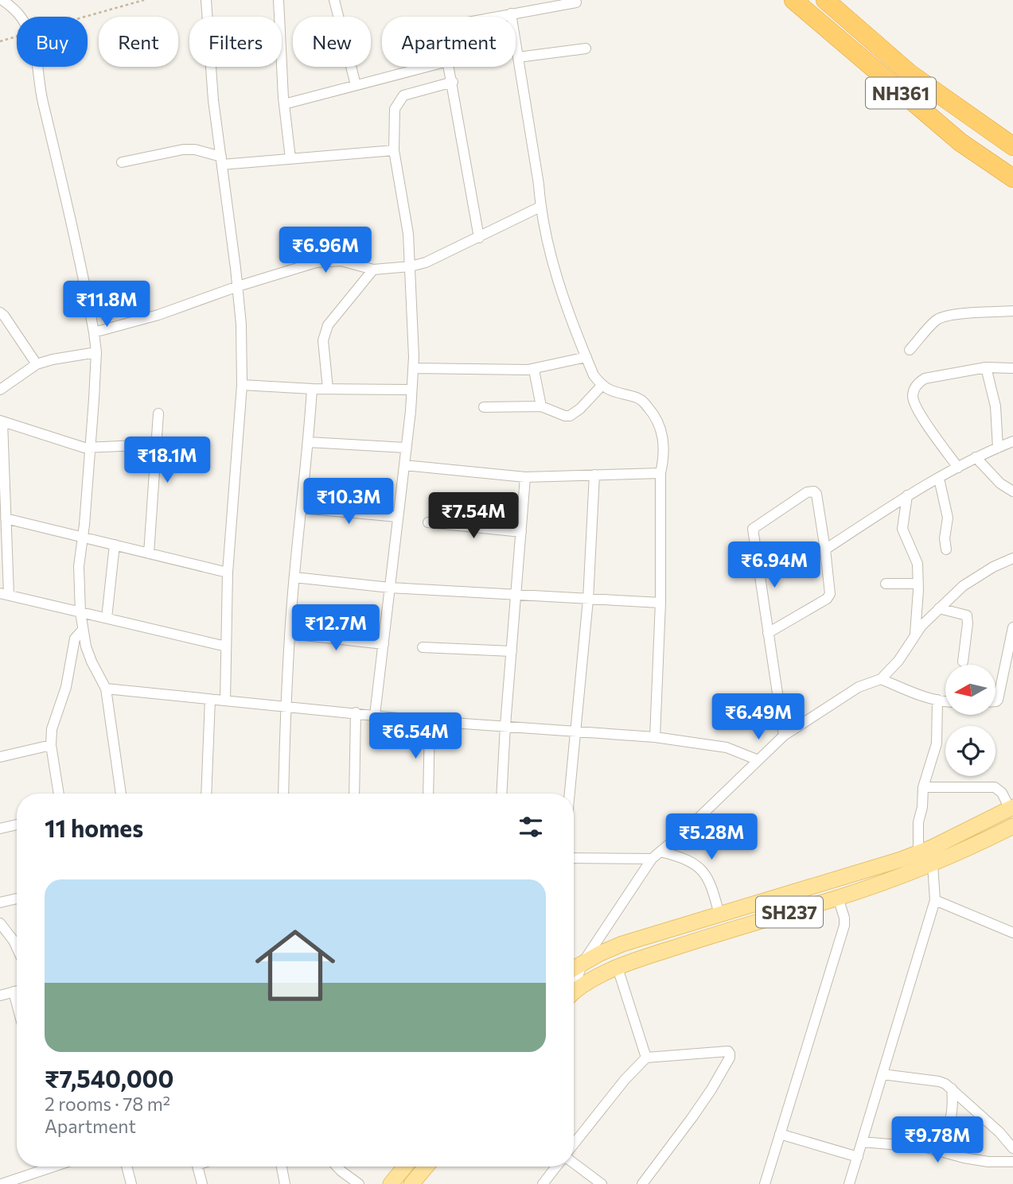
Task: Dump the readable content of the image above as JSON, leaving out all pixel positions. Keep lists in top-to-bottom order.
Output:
{
  "streets": {
    "highway": ["NH361"],
    "main road": ["SH237"]
  },
  "north": "left",
  "page": {
    "chip": [
      "Buy",
      "Rent",
      "Filters",
      "New",
      "Apartment"
    ],
    "price": [
      "₹6.96M",
      "₹11.8M",
      "₹18.1M",
      "₹10.3M",
      "₹7.54M",
      "₹6.94M",
      "₹12.7M",
      "₹6.49M",
      "₹6.54M",
      "₹5.28M",
      "₹9.78M"
    ],
    "heading": "11 homes",
    "list": [
      {
        "name": "₹7,540,000",
        "note": "2 rooms · 78 m² · Apartment"
      }
    ]
  }
}
